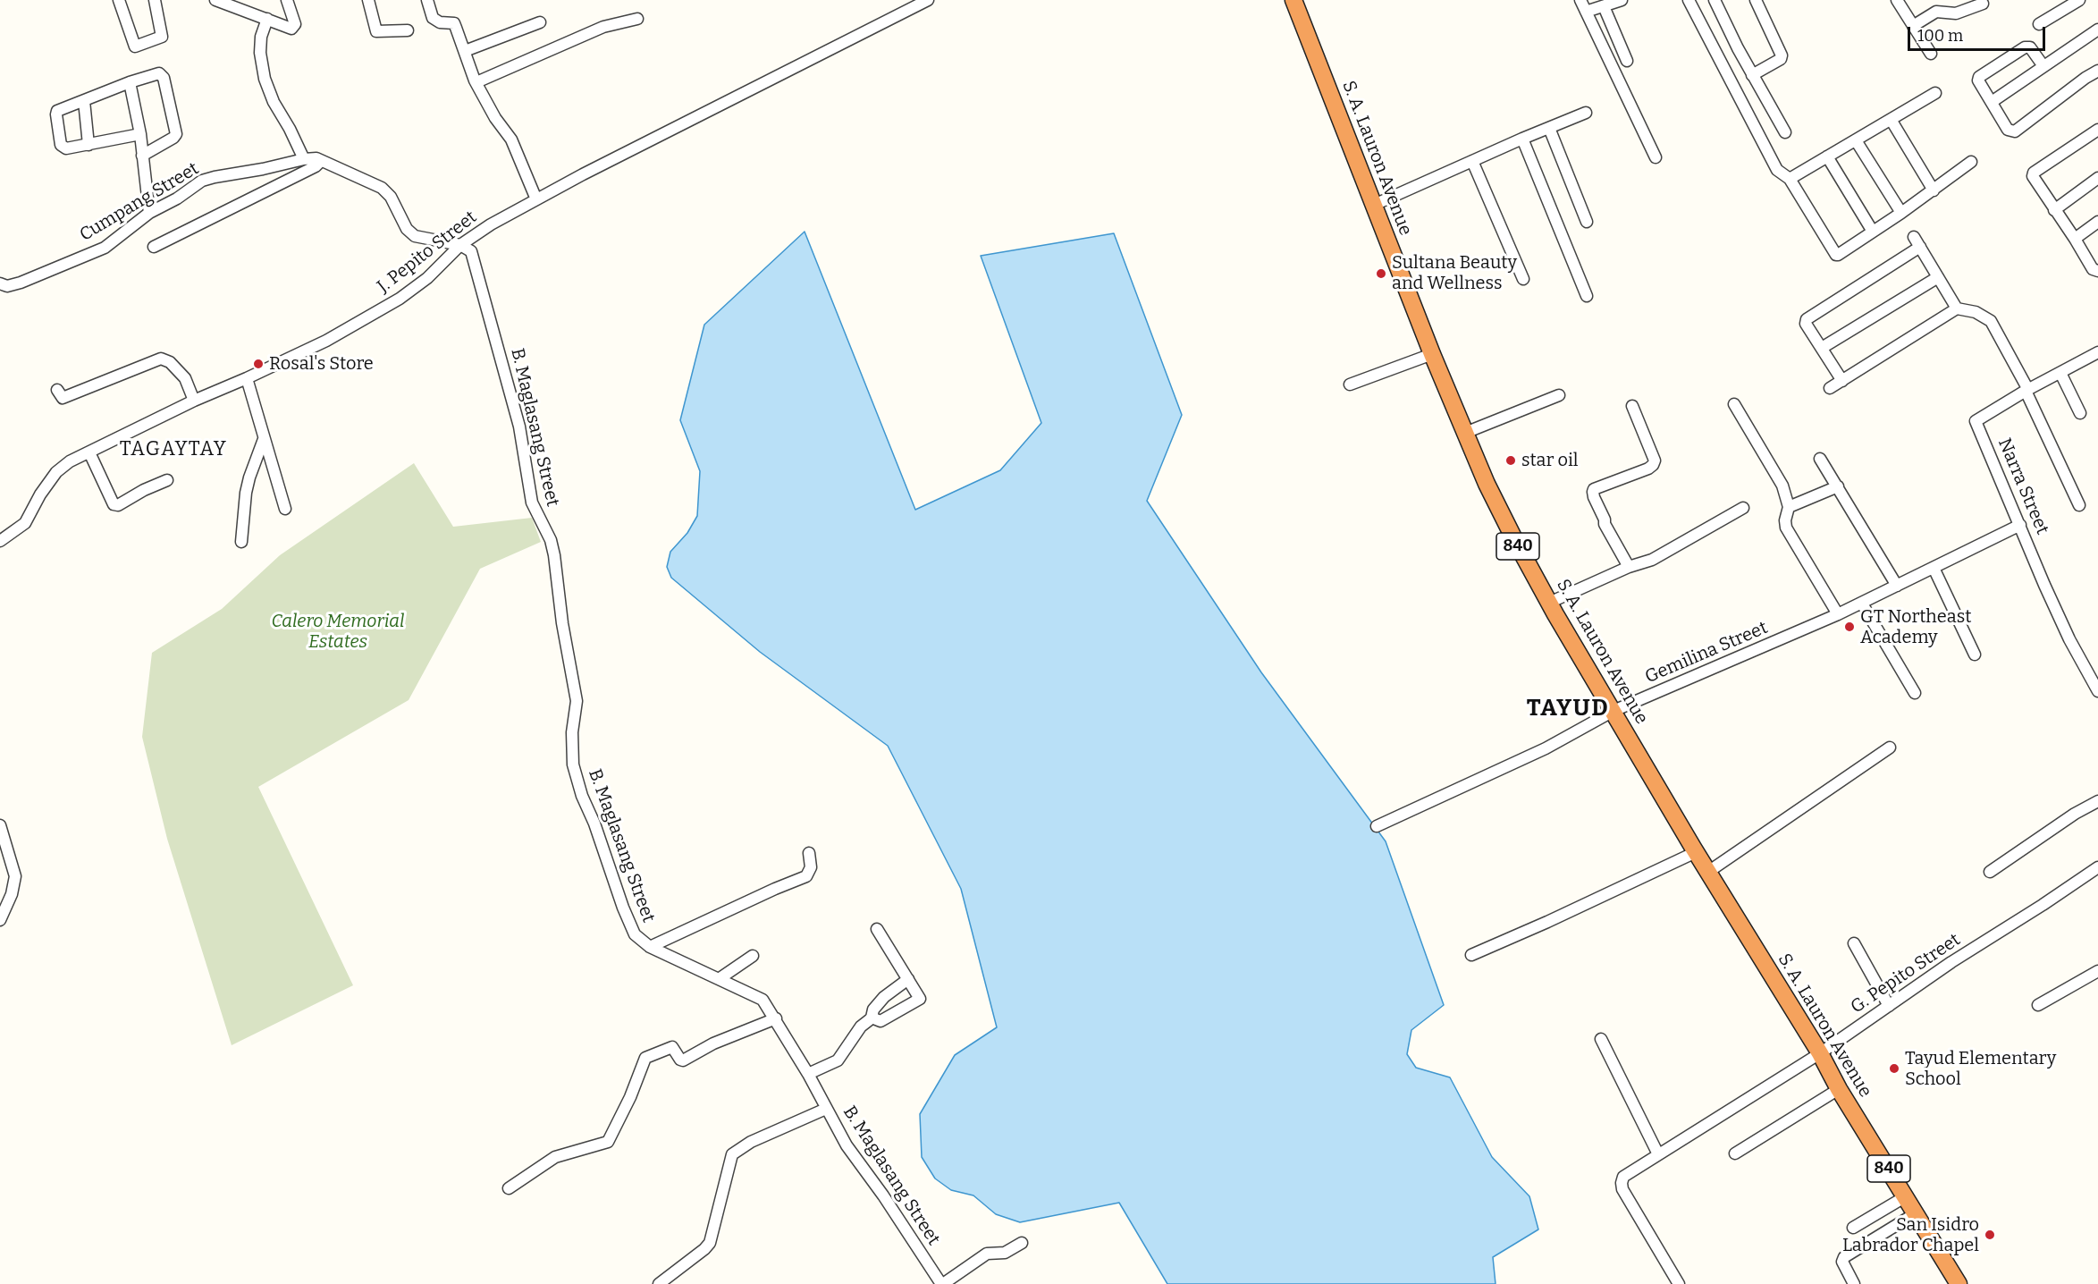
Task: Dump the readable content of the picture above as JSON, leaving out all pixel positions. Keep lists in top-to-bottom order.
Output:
{
  "streets": {
    "highway": ["S. A. Lauron Avenue", "840"],
    "street": [
      "Cumpang Street",
      "J. Pepito Street",
      "B. Maglasang Street",
      "Narra Street",
      "Gemilina Street",
      "G. Pepito Street"
    ]
  },
  "crossings": [
    ["S. A. Lauron Avenue", "Gemilina Street"],
    ["S. A. Lauron Avenue", "G. Pepito Street"],
    ["Cumpang Street", "J. Pepito Street"],
    ["Cumpang Street", "B. Maglasang Street"],
    ["J. Pepito Street", "B. Maglasang Street"],
    ["Narra Street", "Gemilina Street"]
  ],
  "districts": ["TAGAYTAY", "TAYUD"],
  "parks": ["Calero Memorial Estates"],
  "places": [
    "Sultana Beauty and Wellness",
    "Rosal's Store",
    "star oil",
    "GT Northeast Academy",
    "Tayud Elementary School",
    "San Isidro Labrador Chapel"
  ],
  "scale_bar": "100 m"
}
